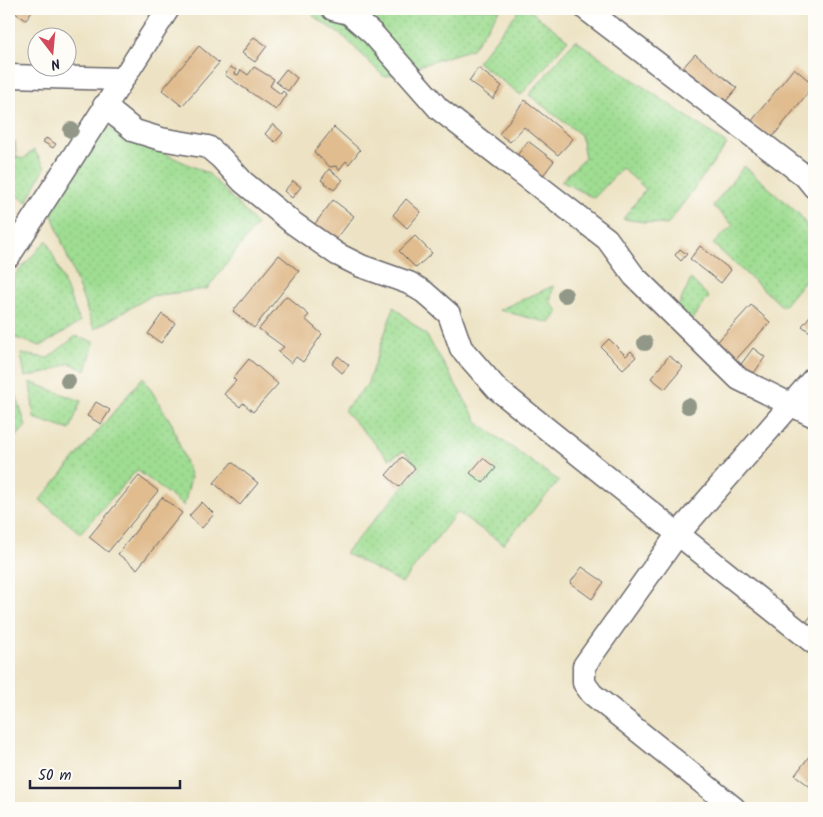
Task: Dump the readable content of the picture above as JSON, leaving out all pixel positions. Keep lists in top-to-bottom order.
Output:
{
  "scale_bar": "50 m",
  "north": "bottom"
}
